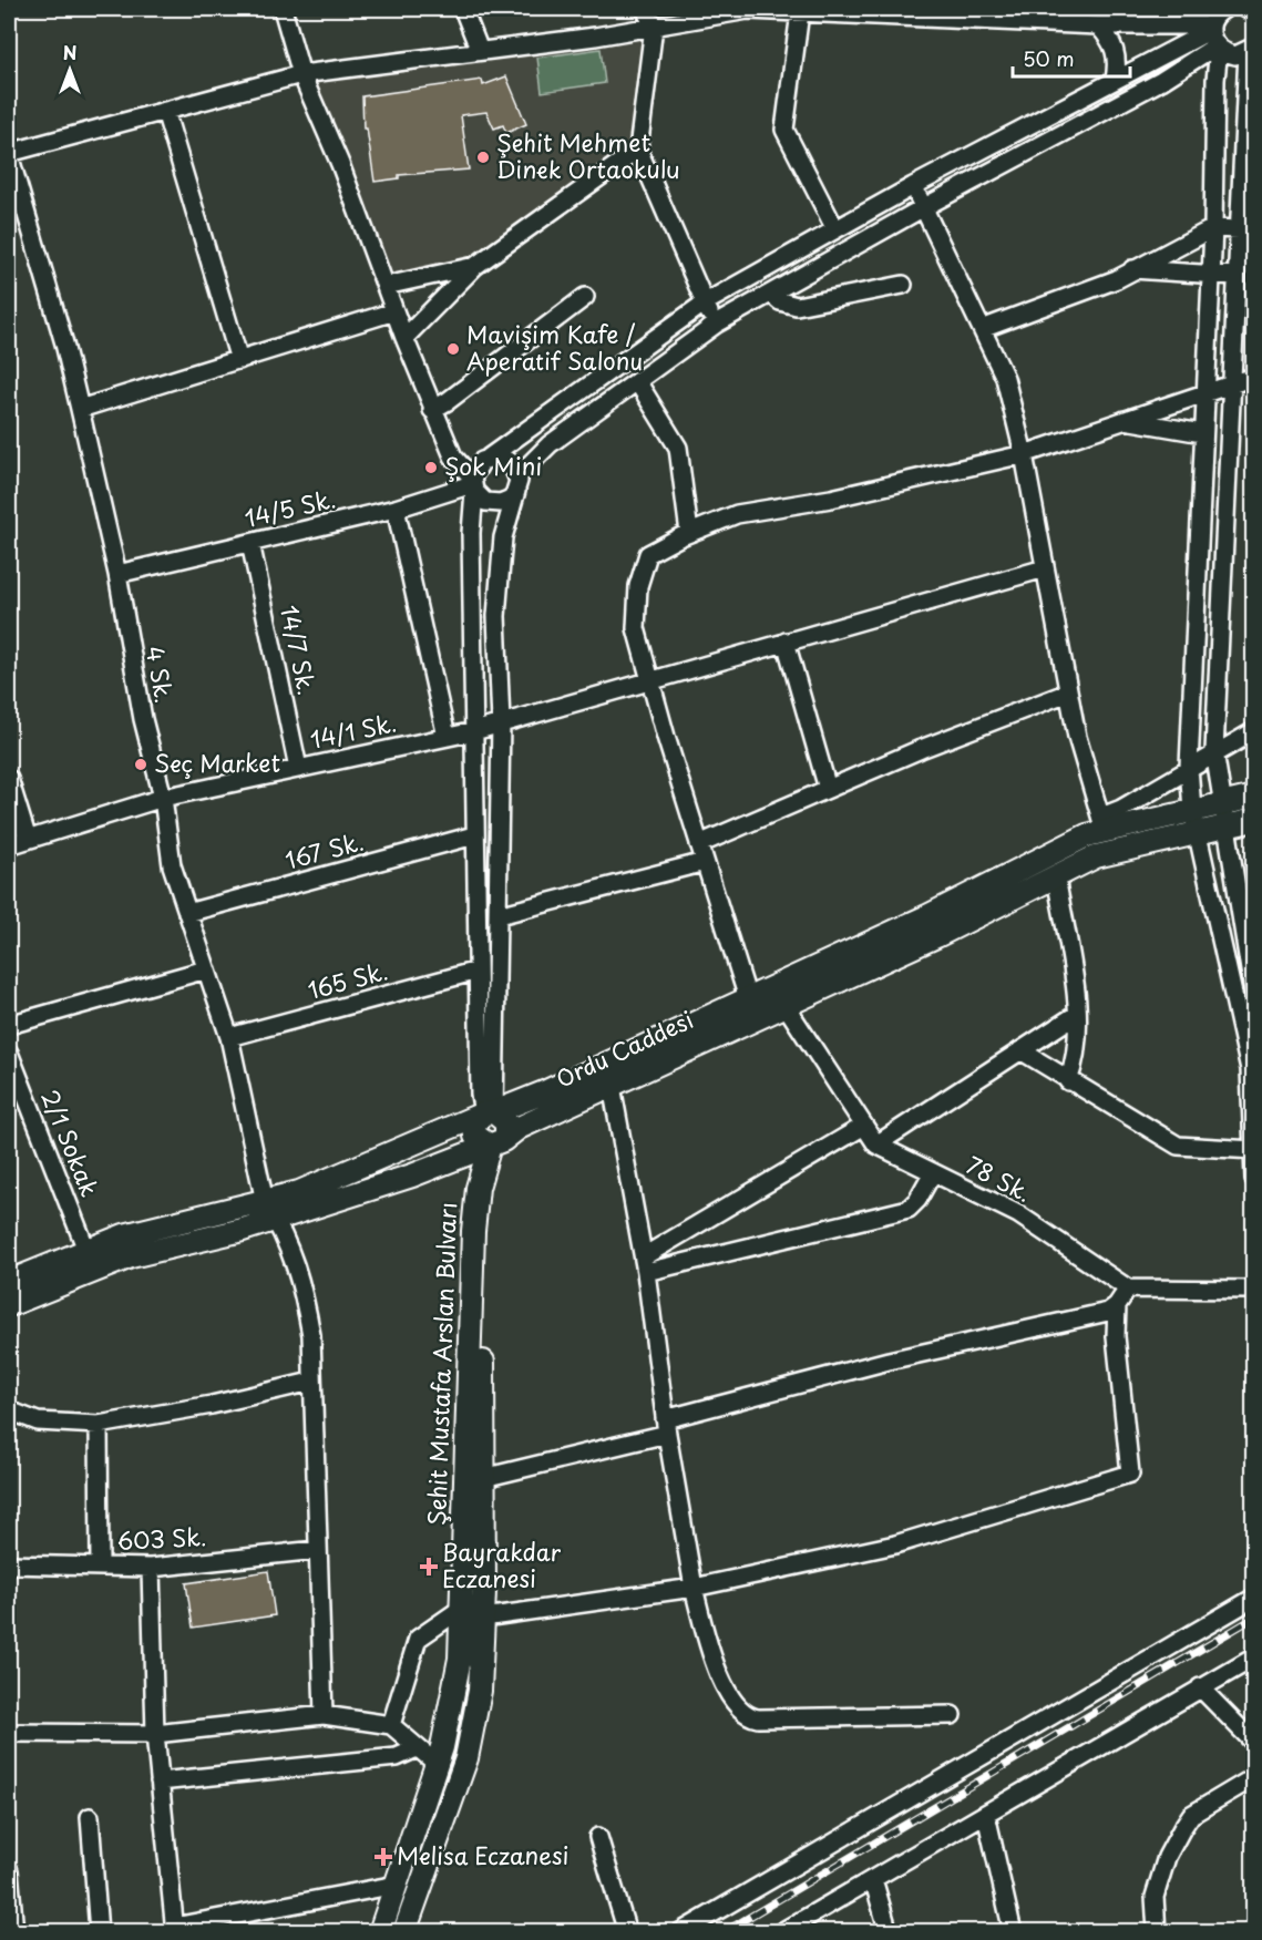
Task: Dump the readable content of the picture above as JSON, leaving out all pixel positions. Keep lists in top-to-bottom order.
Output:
{
  "streets": {
    "main road": ["Ordu Caddesi", "Şehit Mustafa Arslan Bulvarı"],
    "street": [
      "14/5 Sk.",
      "14/7 Sk.",
      "4 Sk.",
      "14/1 Sk.",
      "167 Sk.",
      "165 Sk.",
      "2/1 Sokak",
      "78 Sk.",
      "603 Sk."
    ]
  },
  "crossings": [
    ["14/5 Sk.", "14/7 Sk."],
    ["14/5 Sk.", "4 Sk."],
    ["14/7 Sk.", "14/1 Sk."],
    ["4 Sk.", "14/1 Sk."],
    ["4 Sk.", "167 Sk."],
    ["4 Sk.", "165 Sk."],
    ["4 Sk.", "Ordu Caddesi"],
    ["4 Sk.", "603 Sk."],
    ["Ordu Caddesi", "2/1 Sokak"],
    ["Ordu Caddesi", "Şehit Mustafa Arslan Bulvarı"]
  ],
  "places": {
    "other": [
      "Şehit Mehmet Dinek Ortaokulu",
      "Mavişim Kafe / Aperatif Salonu",
      "Şok Mini",
      "Seç Market"
    ],
    "health": ["Bayrakdar Eczanesi", "Melisa Eczanesi"]
  },
  "scale_bar": "50 m",
  "north": "top"
}
